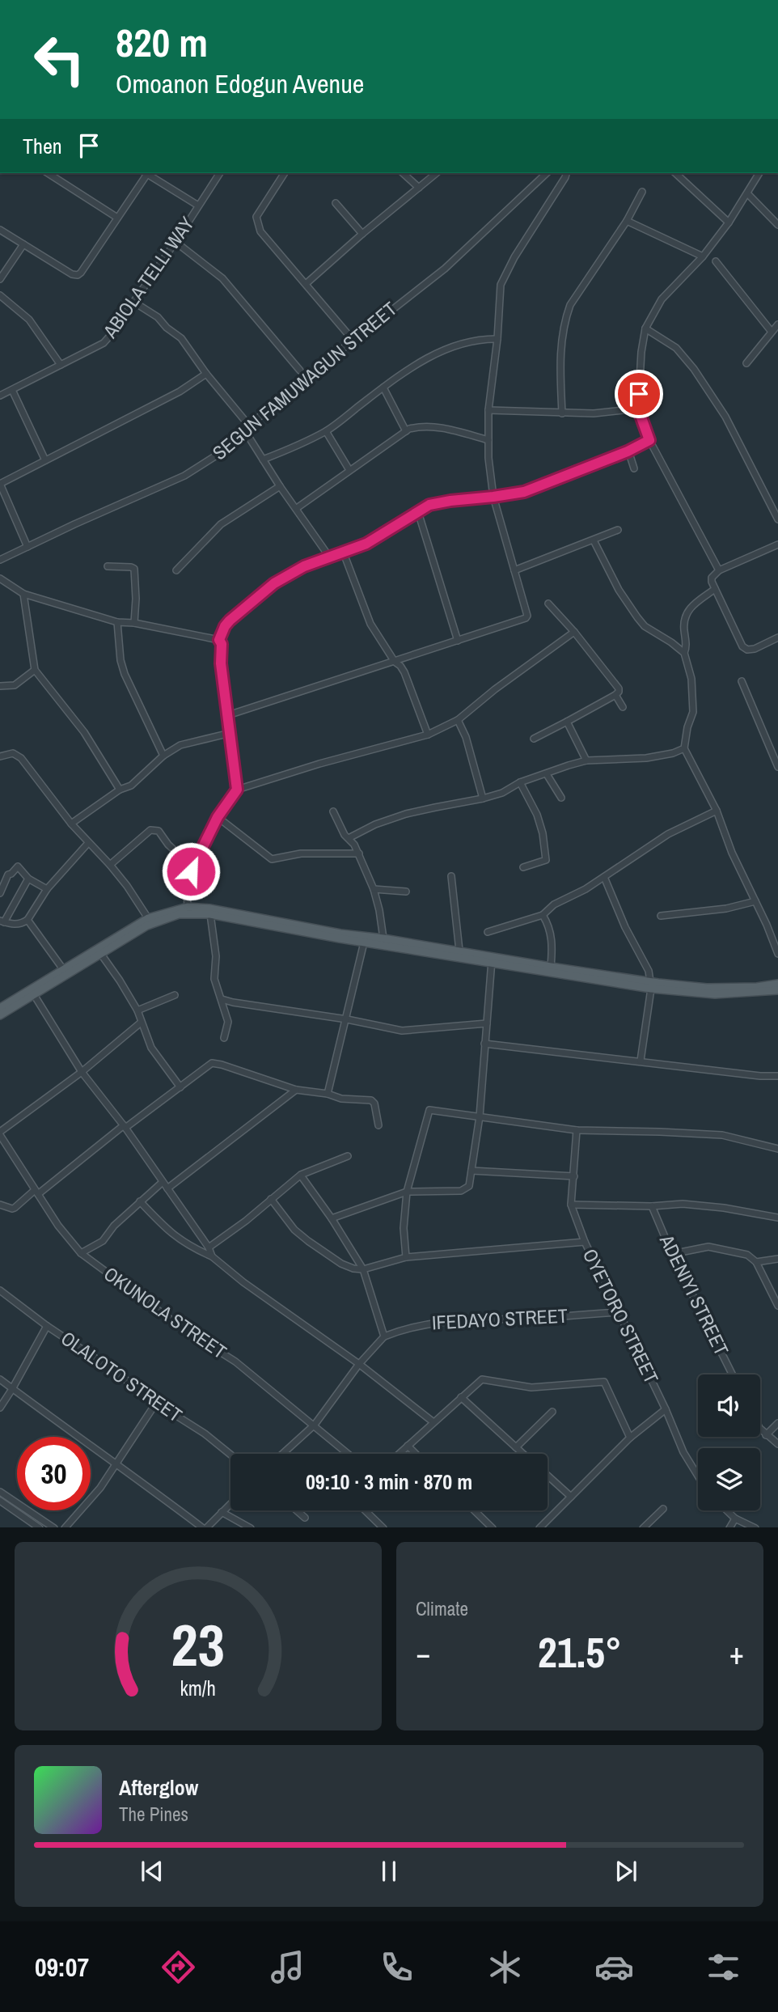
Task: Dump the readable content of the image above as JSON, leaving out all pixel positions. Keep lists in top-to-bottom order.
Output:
{
  "streets": {
    "street": [
      "ABIOLA TELLI WAY",
      "SEGUN FAMUWAGUN STREET",
      "ADENIYI STREET",
      "OKUNOLA STREET",
      "OYETORO STREET",
      "IFEDAYO STREET",
      "OLALOTO STREET"
    ]
  },
  "crossings": [
    ["OYETORO STREET", "IFEDAYO STREET"]
  ],
  "page": {
    "turn": ["820 m", "Omoanon Edogun Avenue"],
    "then": "Then",
    "limit": "30",
    "trip": "09:10 · 3 min · 870 m",
    "tile": "Climate",
    "heat": ["−", "21.5°", "+"],
    "song": ["Afterglow", "The Pines"],
    "tabs": "09:07",
    "gauge": ["23", "km/h"]
  }
}
